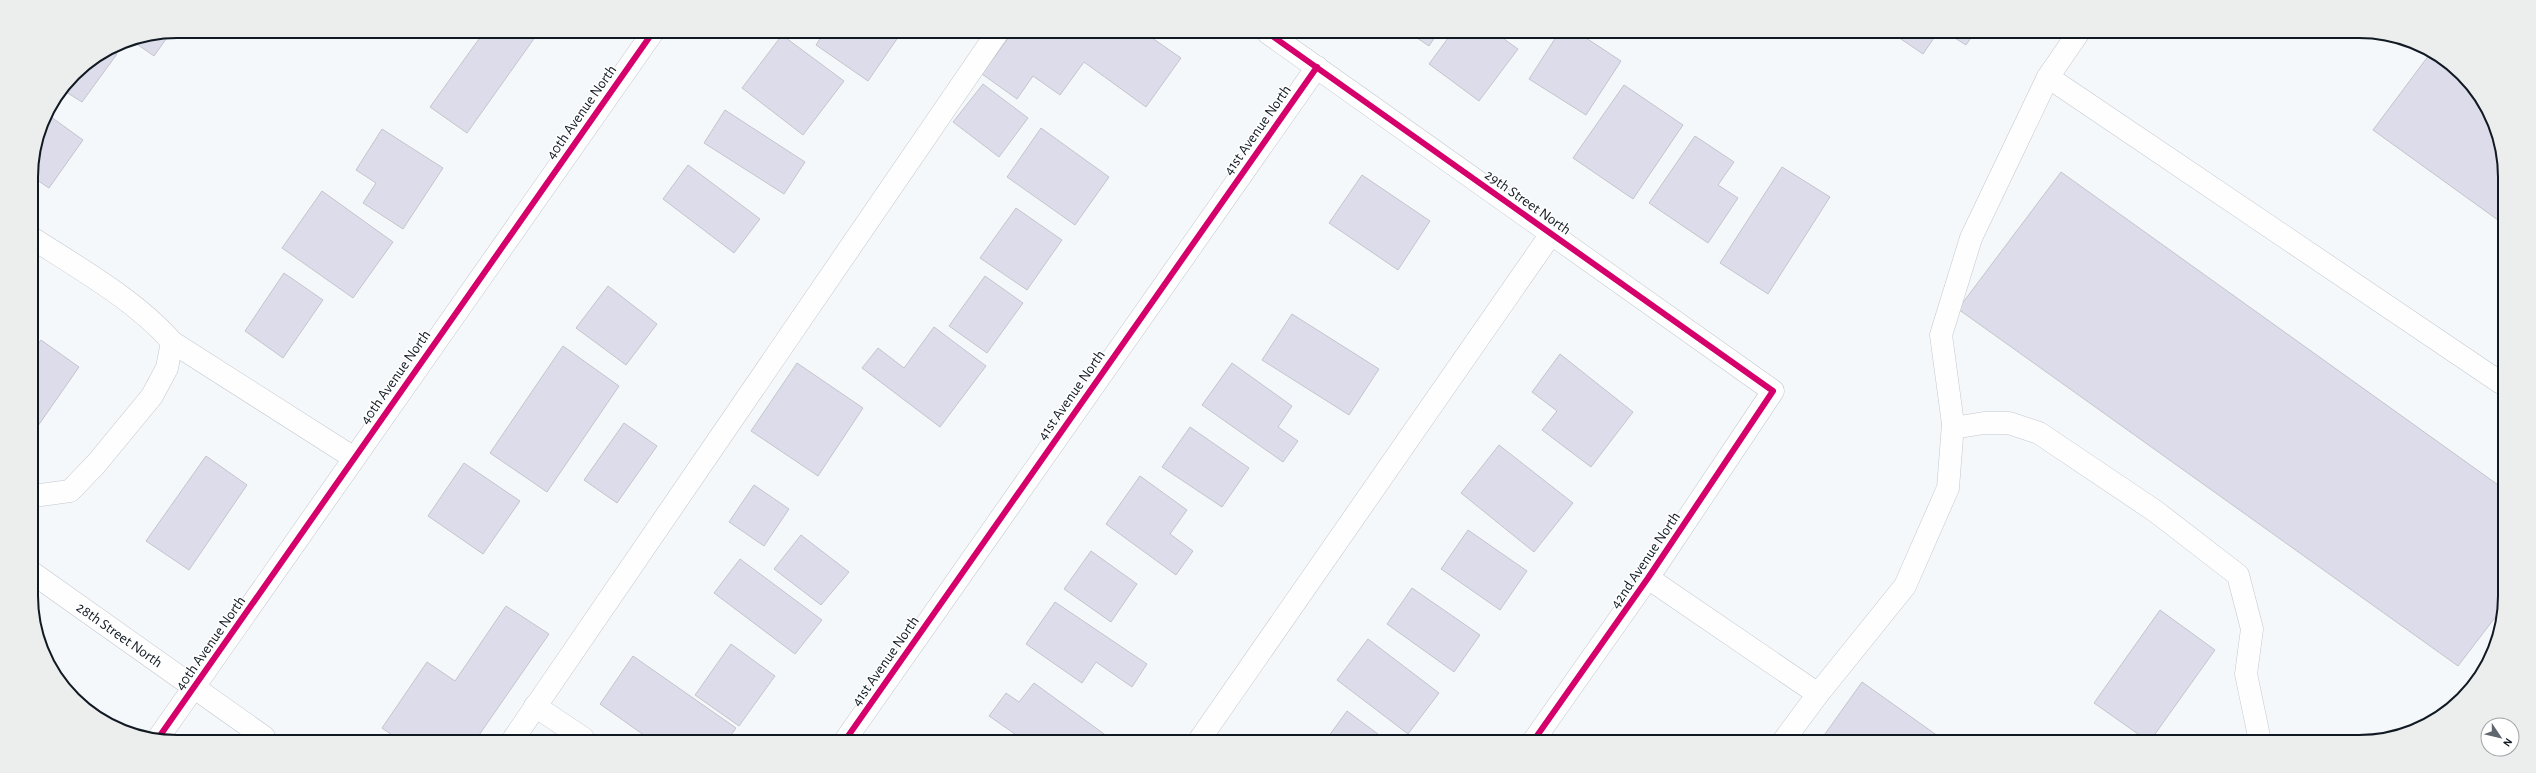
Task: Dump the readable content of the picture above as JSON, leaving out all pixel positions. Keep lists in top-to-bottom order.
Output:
{
  "streets": {
    "street": [
      "40th Avenue North",
      "41st Avenue North",
      "29th Street North",
      "42nd Avenue North",
      "28th Street North"
    ]
  },
  "crossings": [
    ["40th Avenue North", "28th Street North"],
    ["41st Avenue North", "29th Street North"],
    ["29th Street North", "42nd Avenue North"]
  ],
  "north": "bottom right"
}
